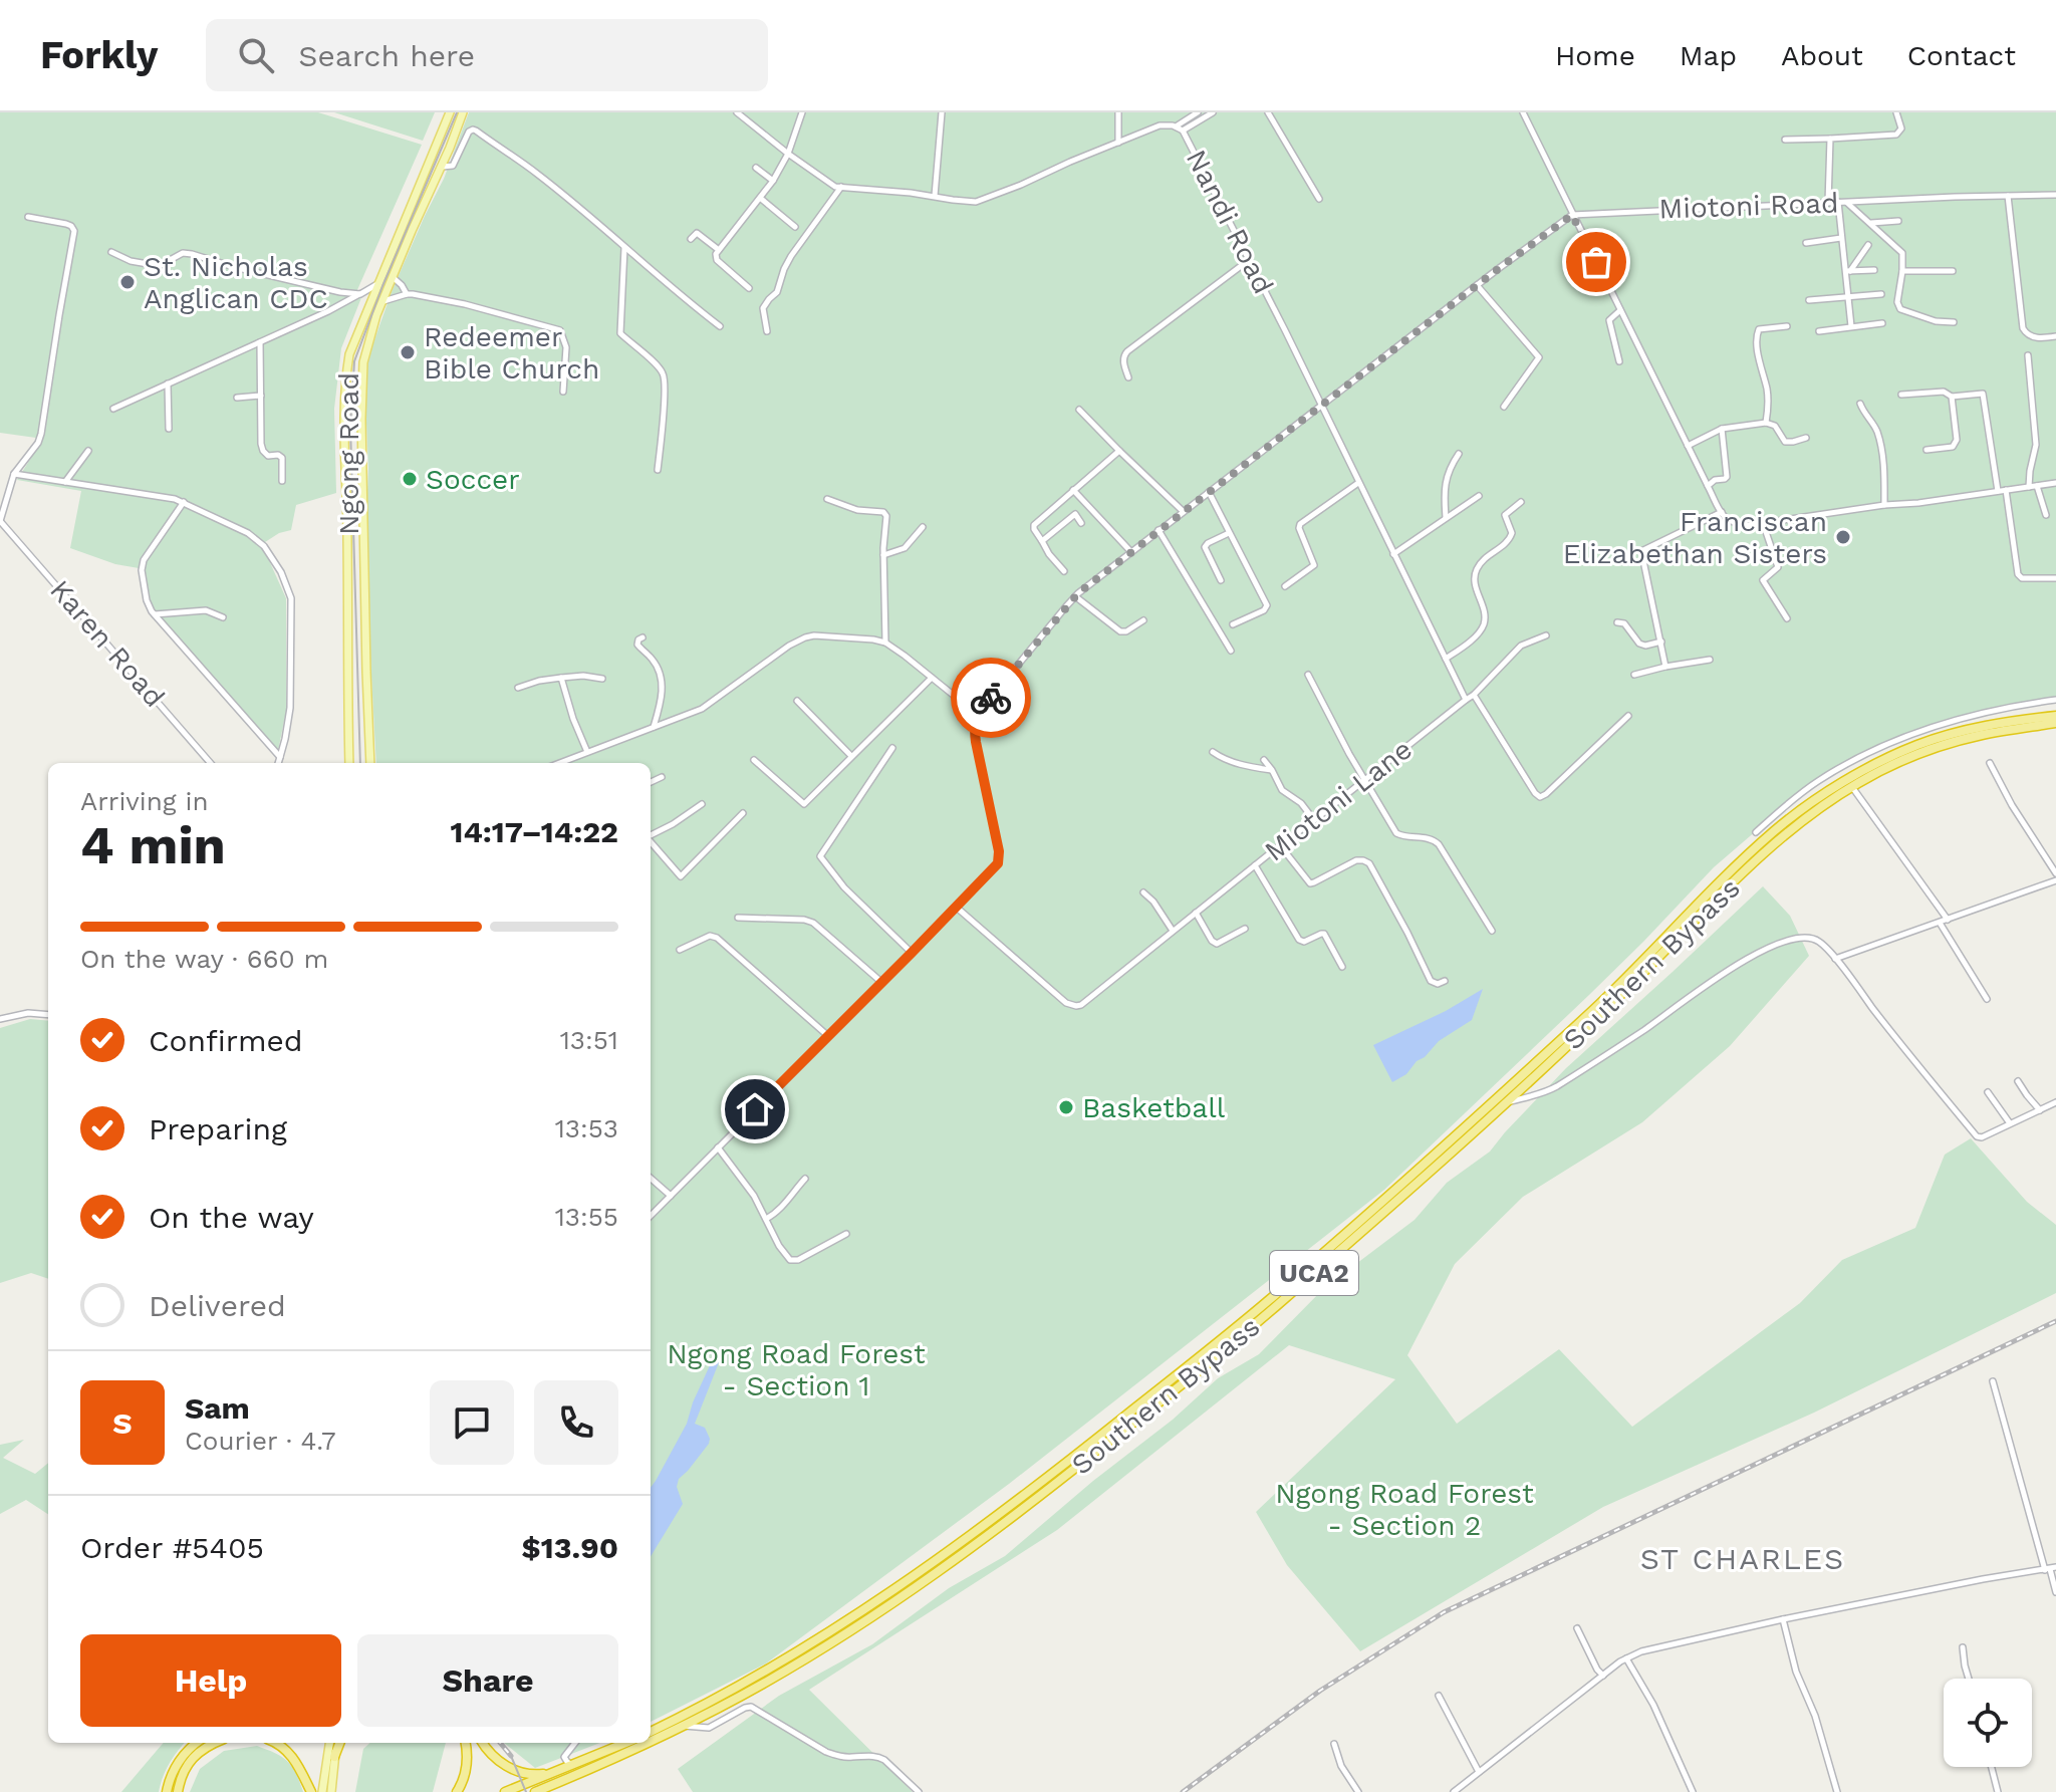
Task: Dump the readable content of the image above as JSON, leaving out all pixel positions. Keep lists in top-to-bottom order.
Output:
{
  "streets": {
    "highway": ["Southern Bypass", "UCA2"],
    "main road": ["Ngong Road"],
    "street": [
      "Miotoni Road",
      "Nandi Road",
      "Karen Road",
      "Miotoni Lane"
    ]
  },
  "districts": ["ST CHARLES"],
  "parks": ["Ngong Road Forest - Section 1", "Ngong Road Forest - Section 2"],
  "places": [
    "St. Nicholas Anglican CDC",
    "Redeemer Bible Church",
    "Soccer",
    "Franciscan Elizabethan Sisters",
    "Basketball"
  ],
  "page": {
    "header": "Forkly",
    "search": "Search here",
    "nav": [
      "Home",
      "Map",
      "About",
      "Contact"
    ],
    "heading": ["4 min", "Arriving in", "14:17–14:22"],
    "panel": [
      "Sam",
      "Courier · 4.7",
      "Order #5405",
      "$13.90"
    ],
    "bar": "On the way · 660 m",
    "list": [
      ["Confirmed", "13:51"],
      ["Preparing", "13:53"],
      ["On the way", "13:55"],
      "Delivered"
    ],
    "round": "S",
    "buttons": ["Help", "Share"]
  }
}
